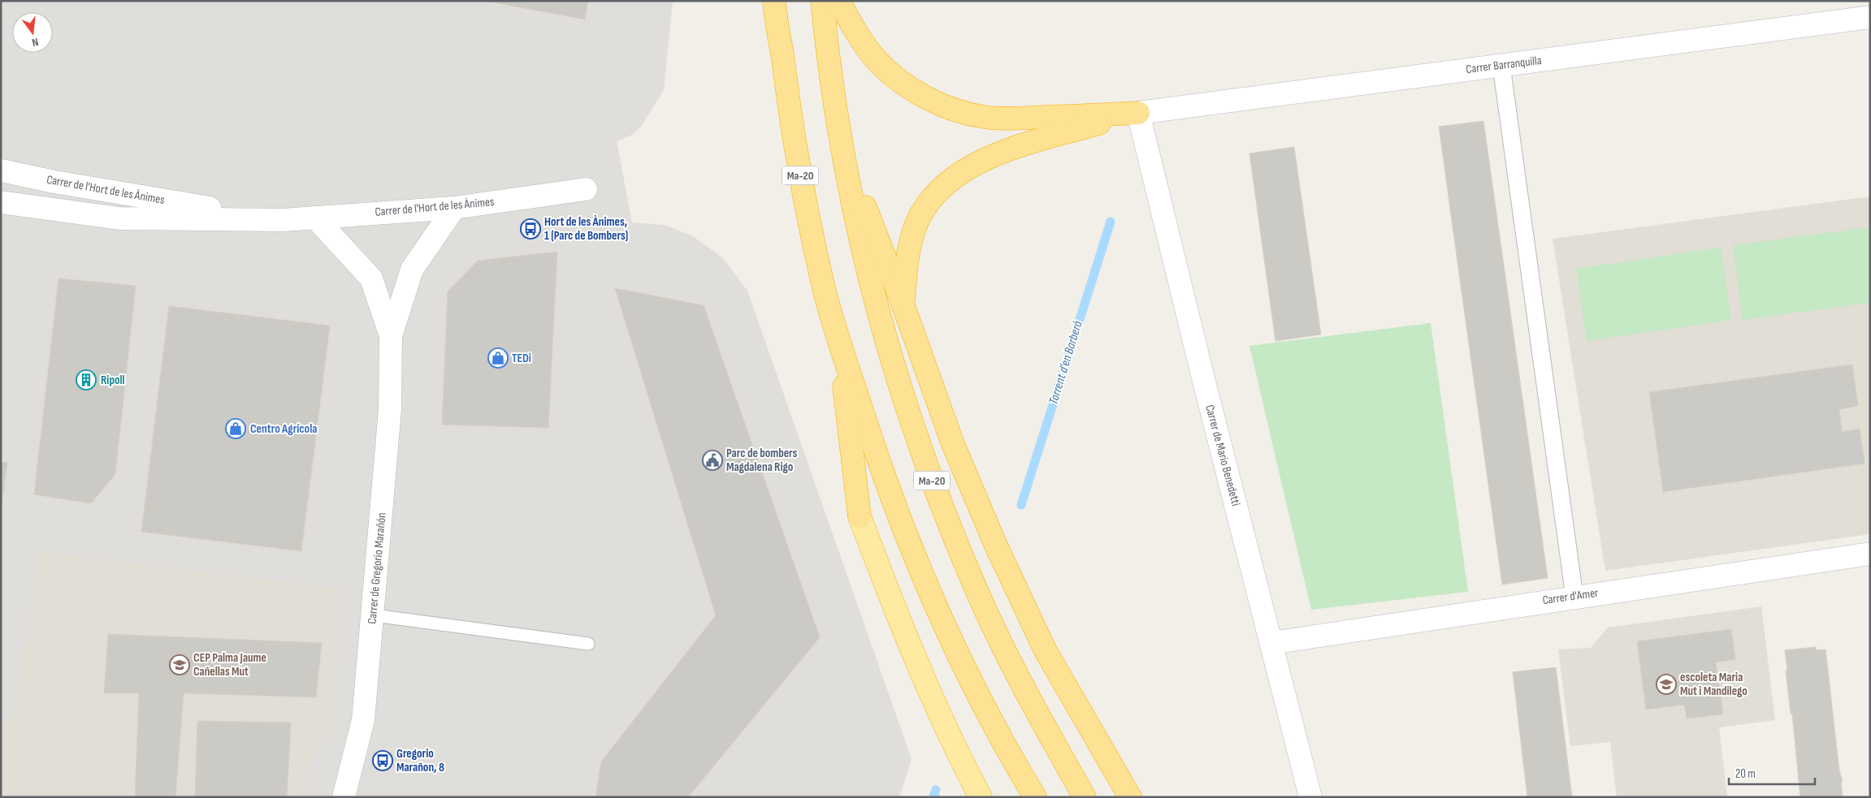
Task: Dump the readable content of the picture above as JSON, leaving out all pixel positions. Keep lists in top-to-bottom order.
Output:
{
  "streets": {
    "highway": ["Ma-20"],
    "street": [
      "Carrer Barranquilla",
      "Carrer de l'Hort de les Ànimes",
      "Carrer de Mario Benedetti",
      "Carrer de Gregorio Marañón",
      "Carrer d'Amer"
    ]
  },
  "crossings": [
    ["Carrer Barranquilla", "Carrer de Mario Benedetti"],
    ["Carrer de l'Hort de les Ànimes", "Carrer de Gregorio Marañón"],
    ["Carrer de Mario Benedetti", "Carrer d'Amer"]
  ],
  "water": ["Torrent d'en Barberà"],
  "places": {
    "bus stop": ["Hort de les Ànimes, 1 (Parc de Bombers)", "Gregorio Marañon, 8"],
    "shop": ["TEDi", "Centro Agrícola"],
    "building": ["Ripoll"],
    "public building": ["Parc de bombers Magdalena Rigo"],
    "school or university": ["CEP Palma Jaume Cañellas Mut", "escoleta Maria Mut i Mandilego"]
  },
  "scale_bar": "20 m",
  "north": "bottom"
}
